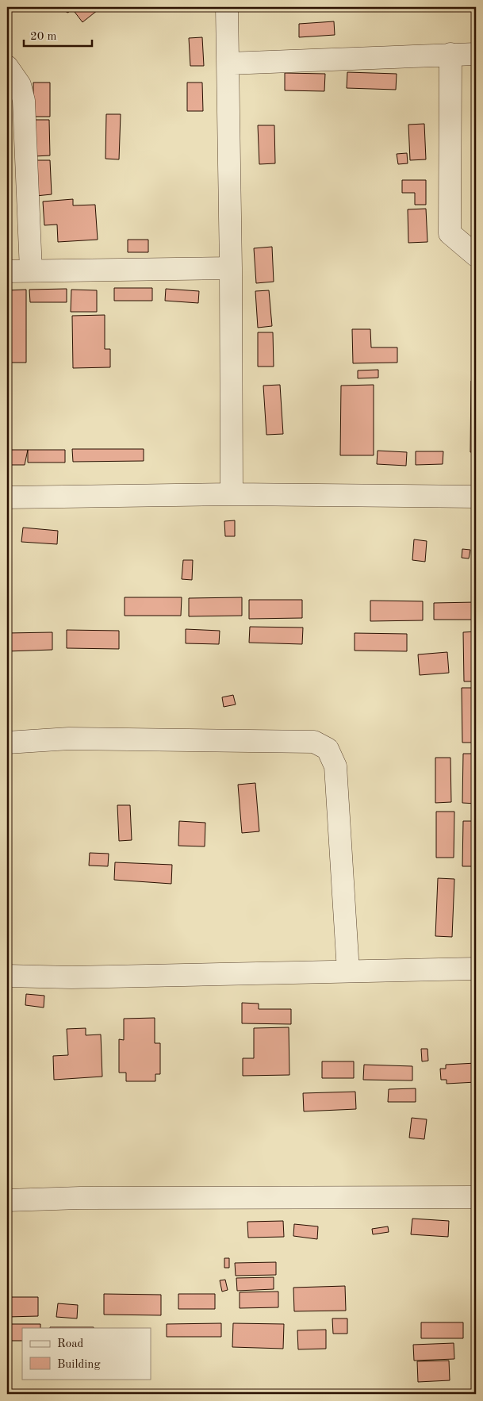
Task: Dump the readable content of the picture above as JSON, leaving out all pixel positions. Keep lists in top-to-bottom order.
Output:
{
  "legend": ["Road", "Building"],
  "scale_bar": "20 m"
}
